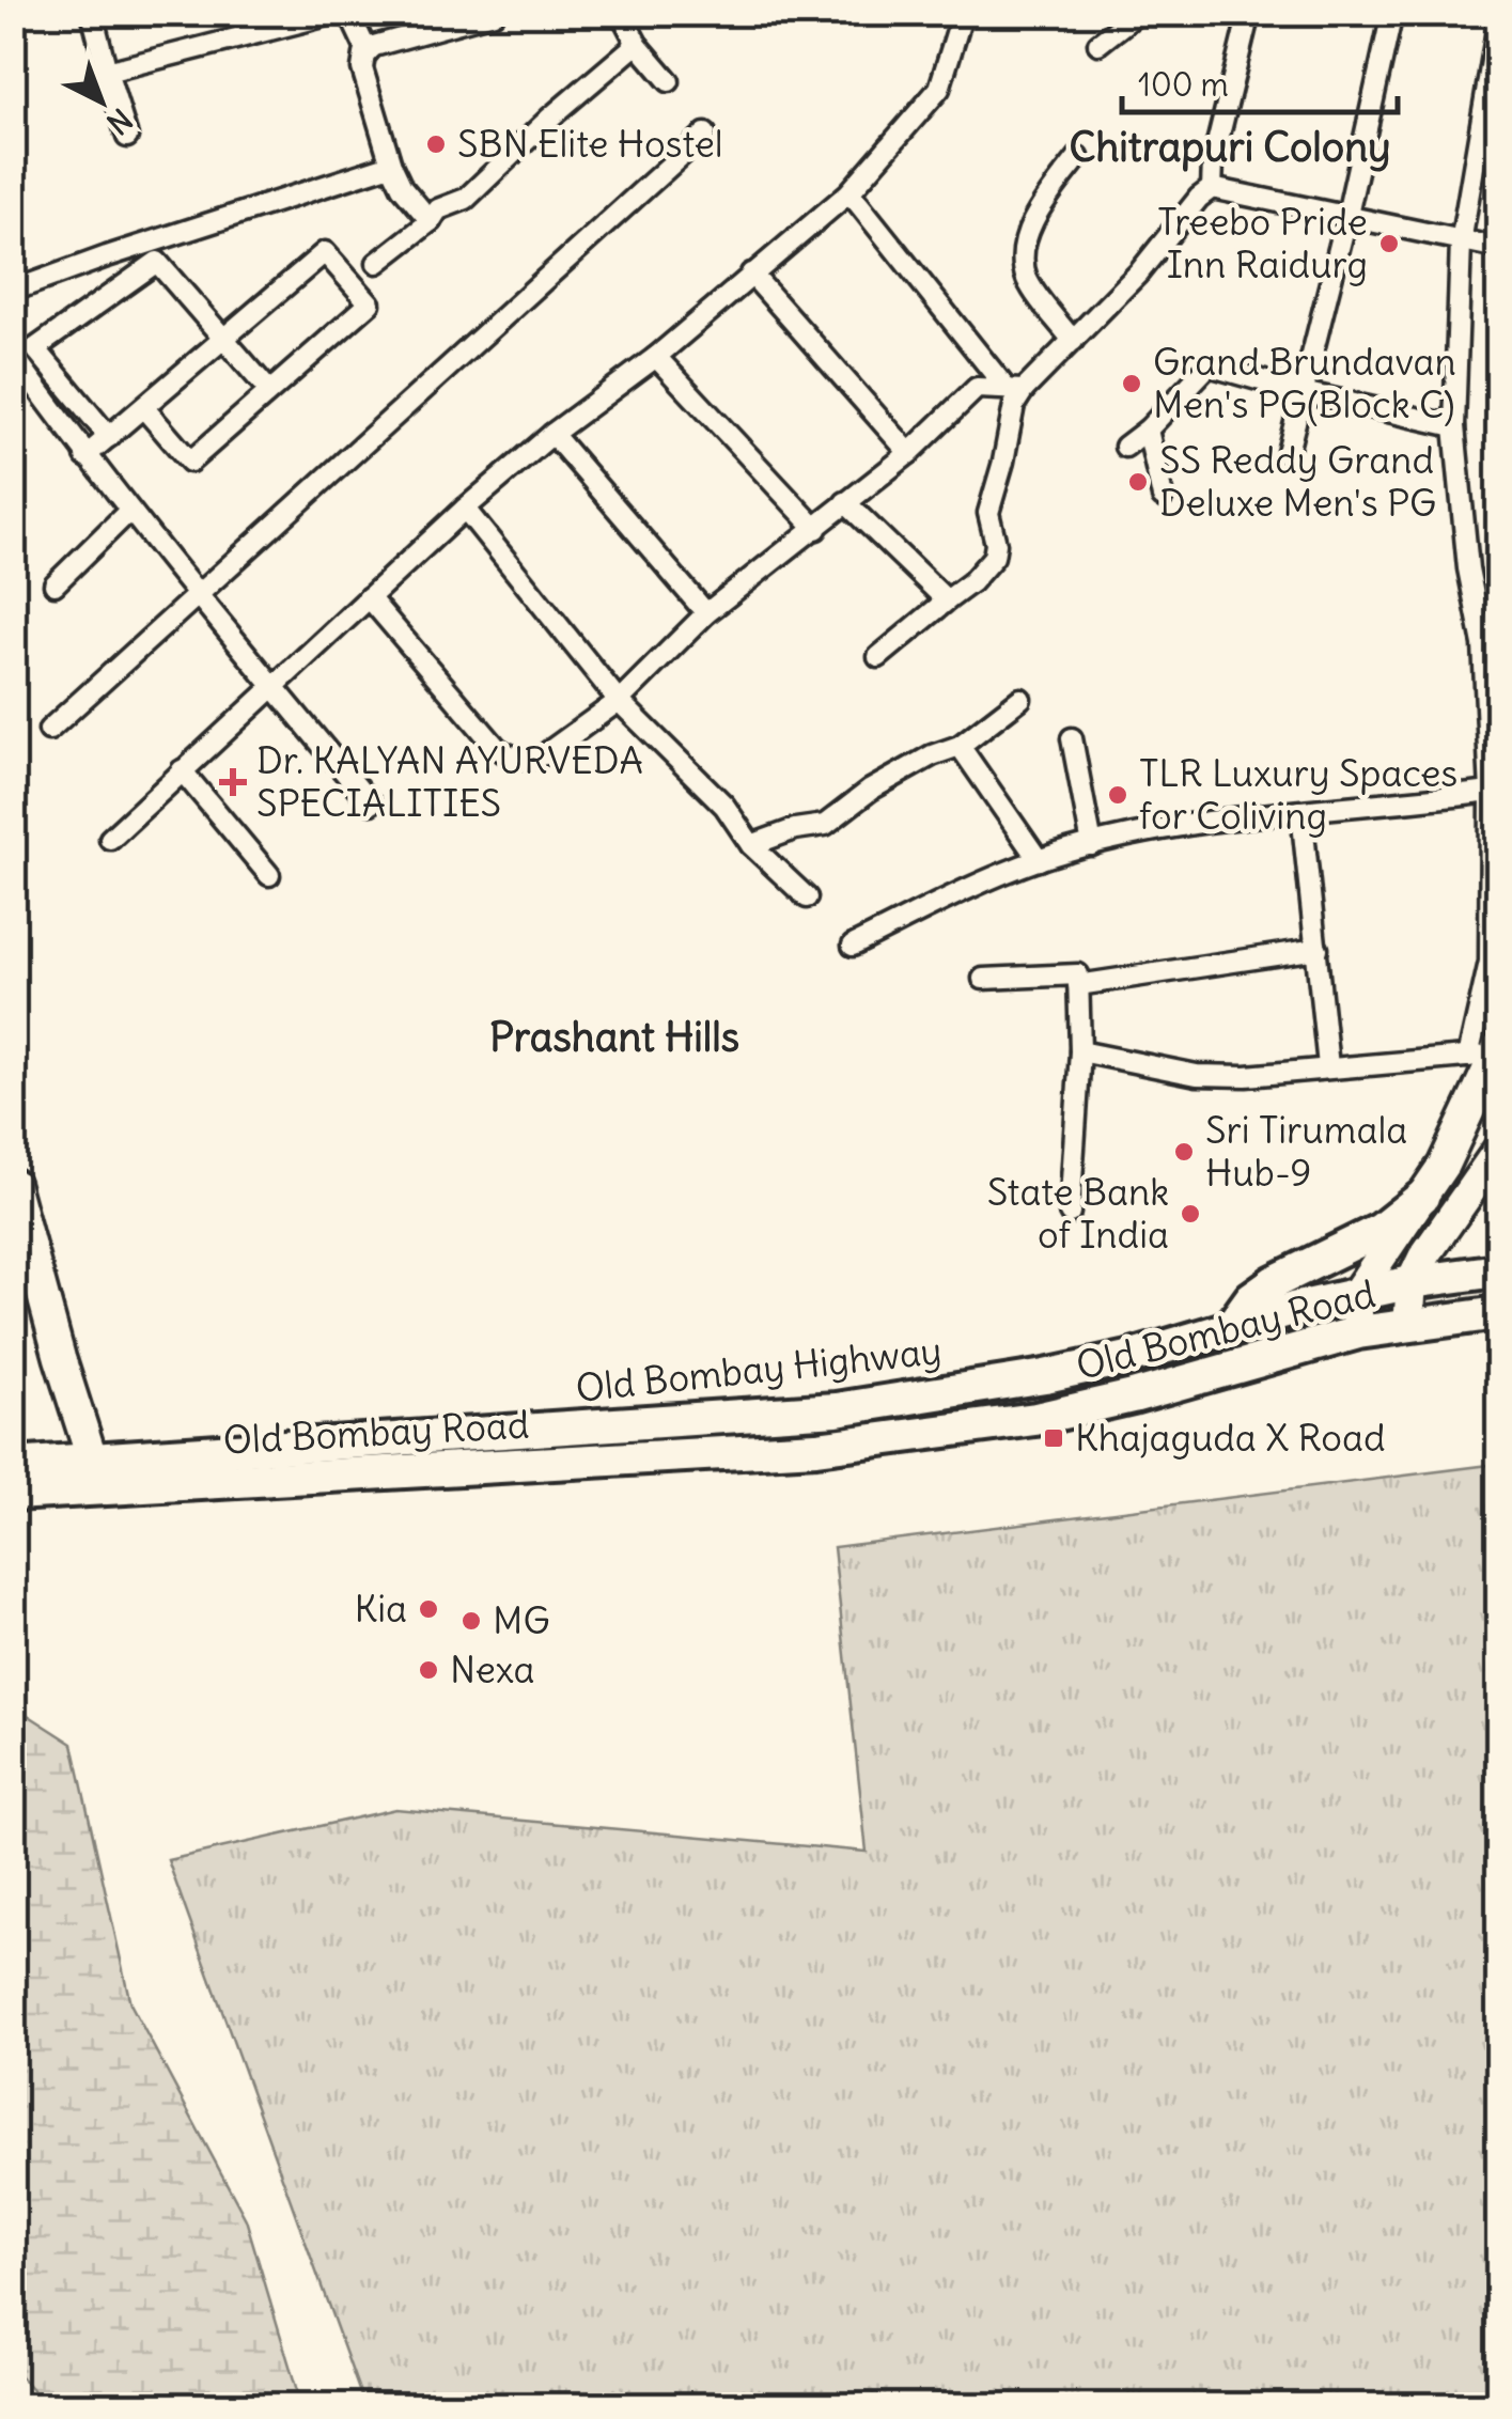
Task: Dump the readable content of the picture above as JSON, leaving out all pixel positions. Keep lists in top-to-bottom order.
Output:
{
  "streets": {
    "main road": ["Old Bombay Road", "Old Bombay Highway"]
  },
  "districts": ["Chitrapuri Colony", "Prashant Hills"],
  "places": {
    "other": [
      "SBN Elite Hostel",
      "Treebo Pride Inn Raidurg",
      "Grand Brundavan Men's PG(Block C)",
      "SS Reddy Grand Deluxe Men's PG",
      "TLR Luxury Spaces for Coliving",
      "Sri Tirumala Hub-9",
      "State Bank of India",
      "Kia",
      "MG",
      "Nexa"
    ],
    "health": ["Dr. KALYAN AYURVEDA SPECIALITIES"],
    "transit": ["Khajaguda X Road"]
  },
  "scale_bar": "100 m",
  "north": "bottom right"
}
